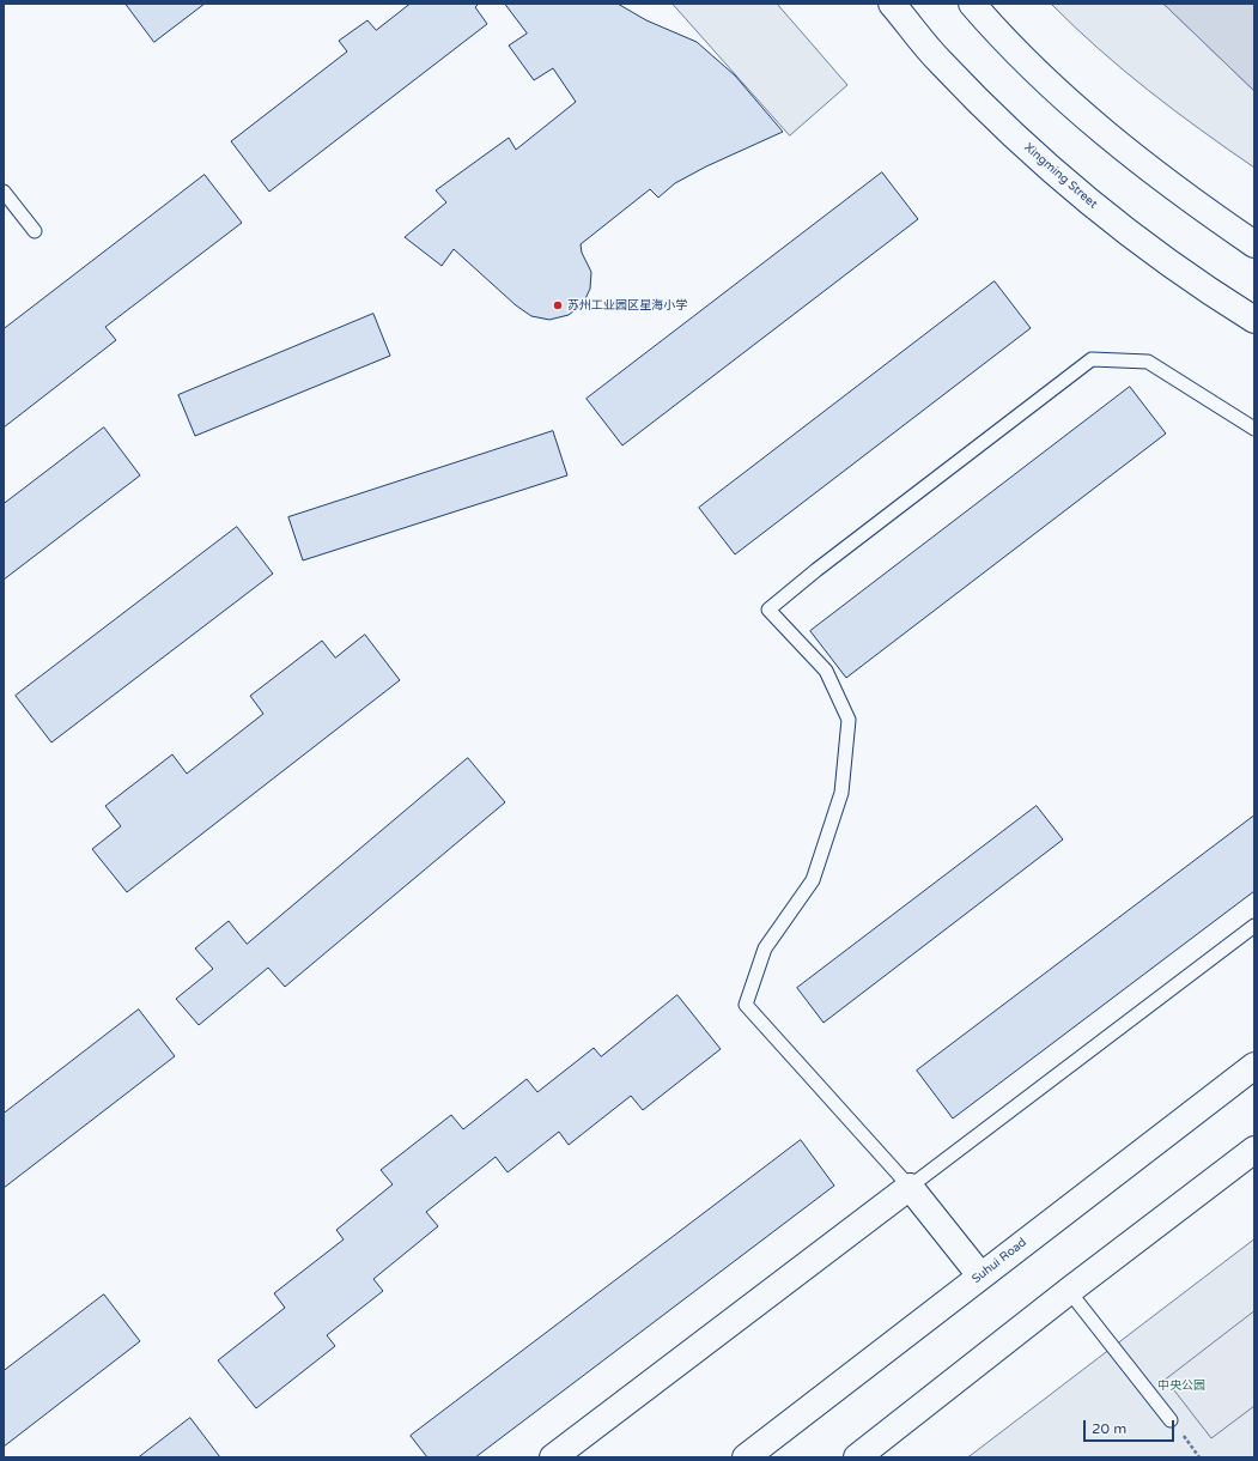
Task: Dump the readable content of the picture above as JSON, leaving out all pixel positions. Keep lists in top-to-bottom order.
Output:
{
  "streets": {
    "main road": ["Xingming Street", "Suhui Road"]
  },
  "parks": ["中央公园"],
  "places": ["苏州工业园区星海小学"],
  "scale_bar": "20 m"
}
